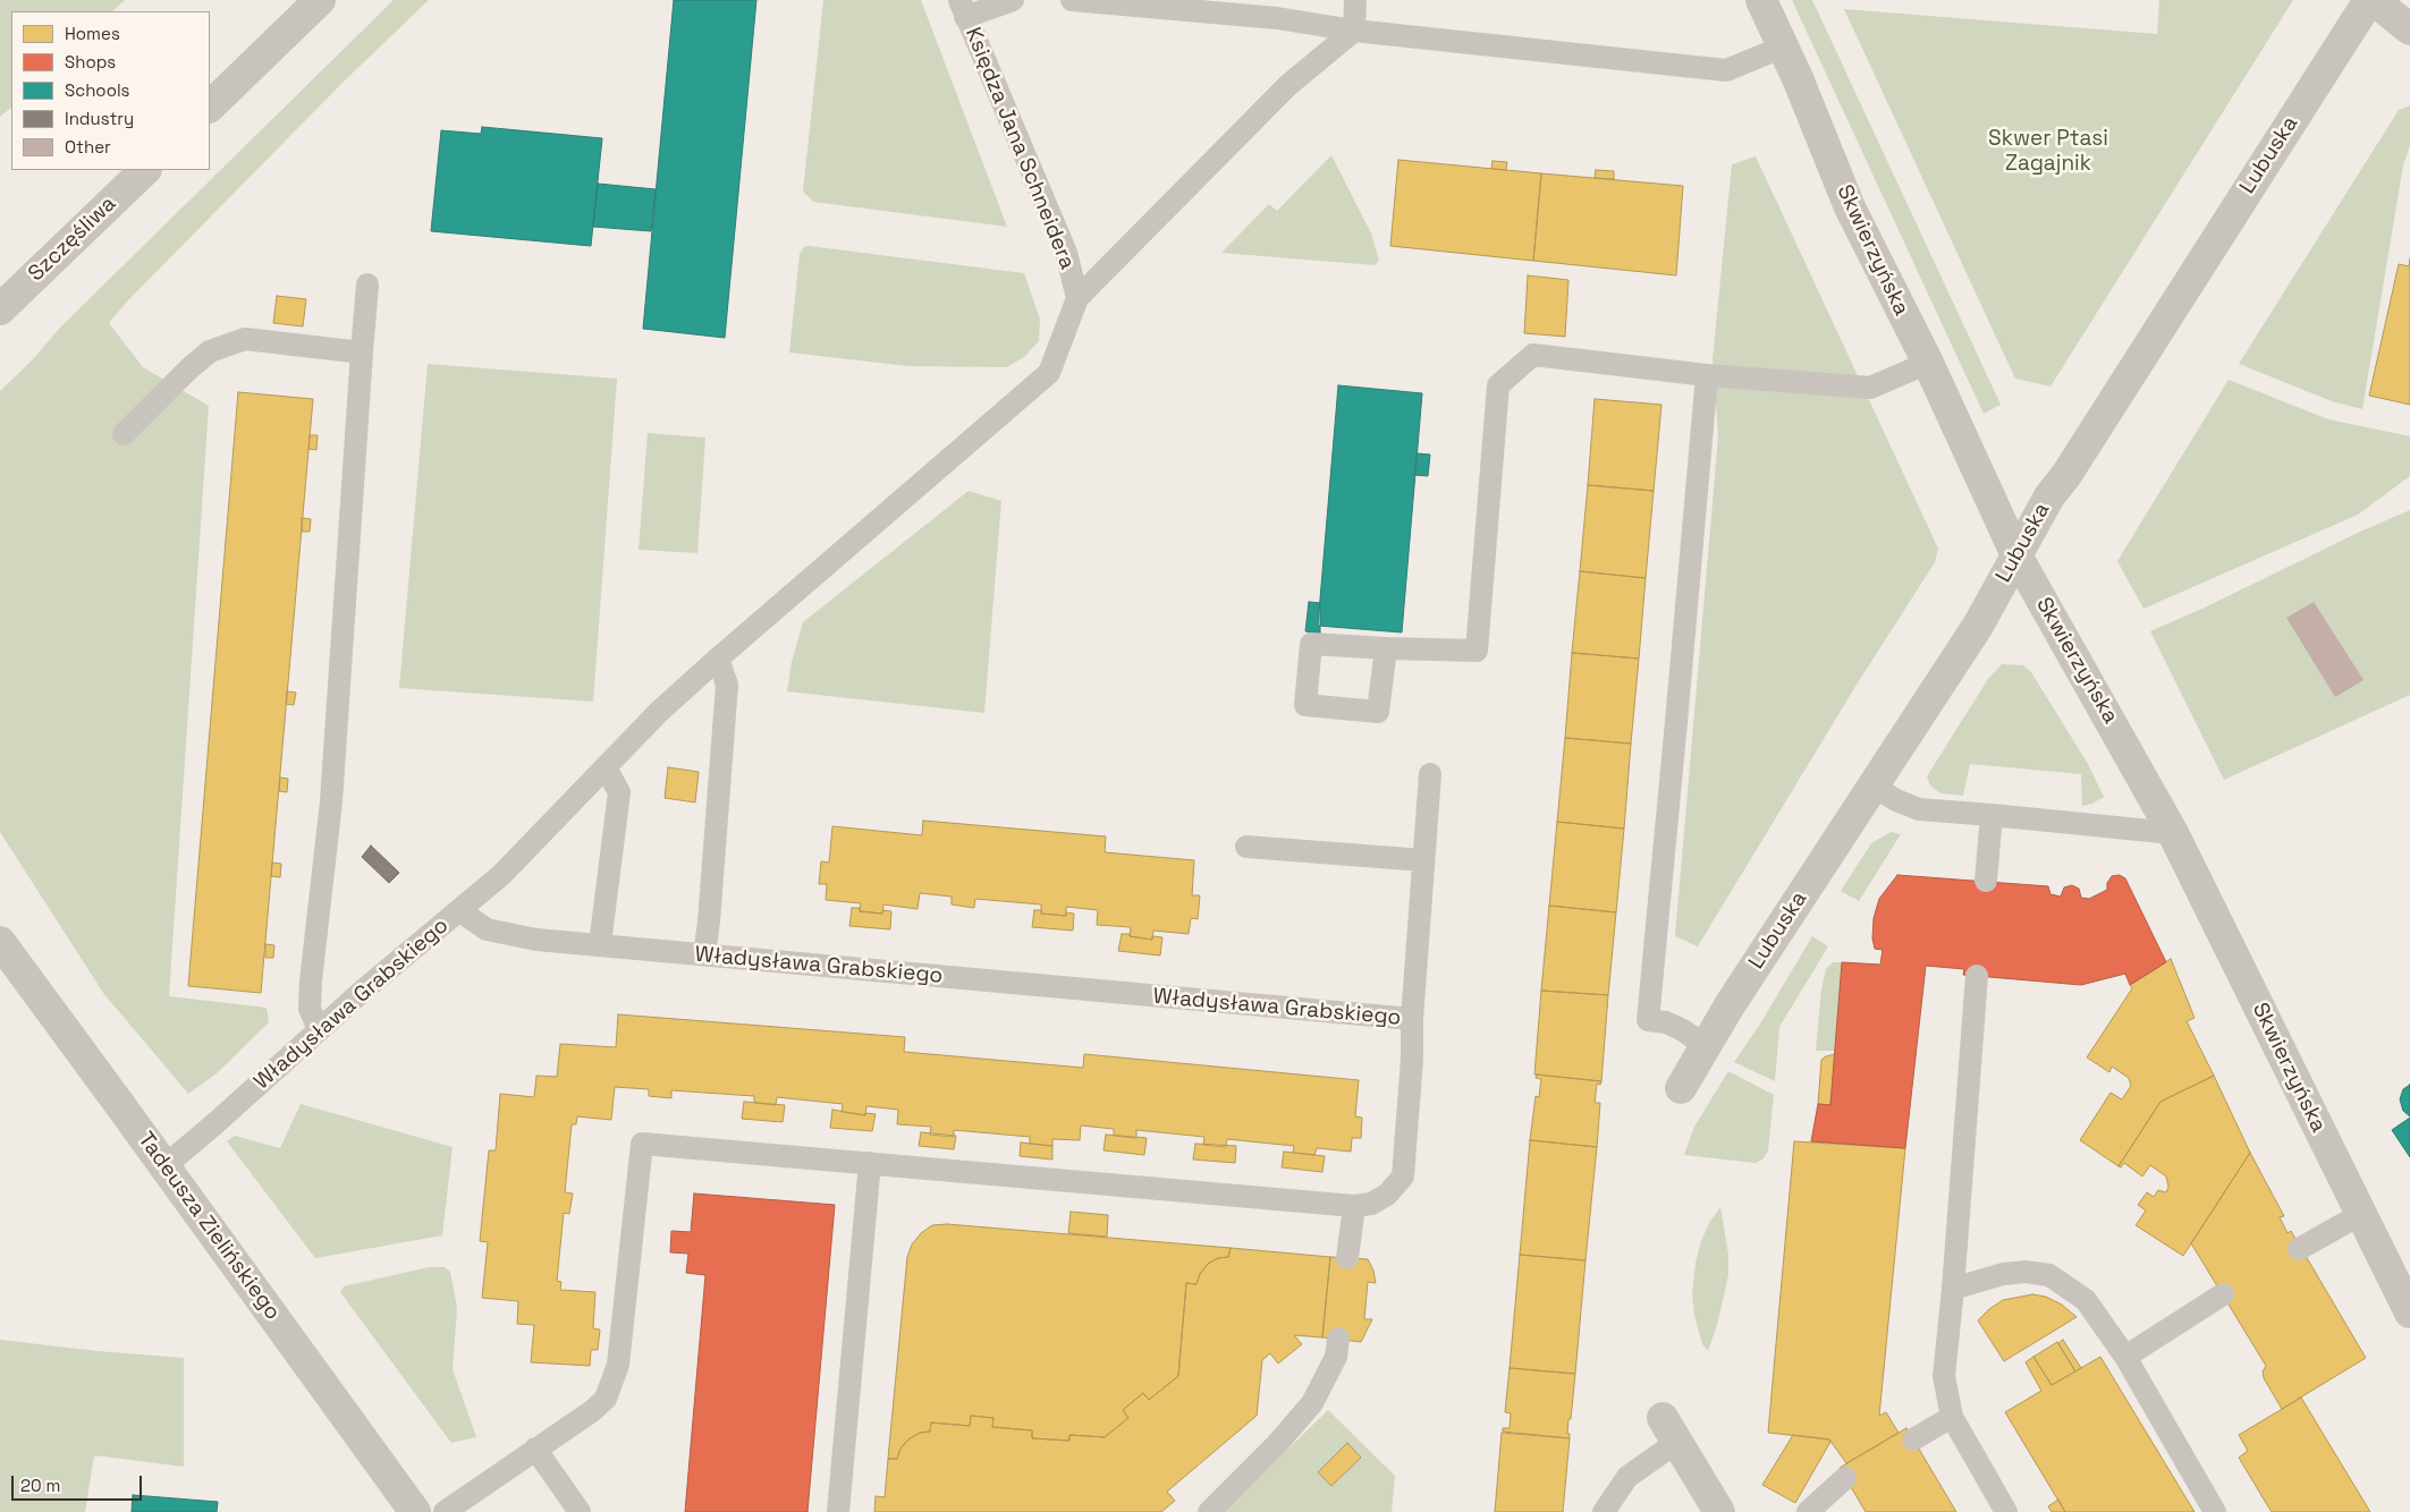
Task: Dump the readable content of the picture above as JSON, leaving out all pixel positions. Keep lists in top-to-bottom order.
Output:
{
  "streets": {
    "street": [
      "Lubuska",
      "Szczęśliwa",
      "Skwierzyńska",
      "Tadeusza Zielińskiego"
    ],
    "lane": ["Księdza Jana Schneidera", "Władysława Grabskiego"]
  },
  "crossings": [
    ["Lubuska", "Skwierzyńska"],
    ["Władysława Grabskiego", "Tadeusza Zielińskiego"]
  ],
  "parks": ["Skwer Ptasi Zagajnik"],
  "legend": [
    "Homes",
    "Shops",
    "Schools",
    "Industry",
    "Other"
  ],
  "scale_bar": "20 m"
}
